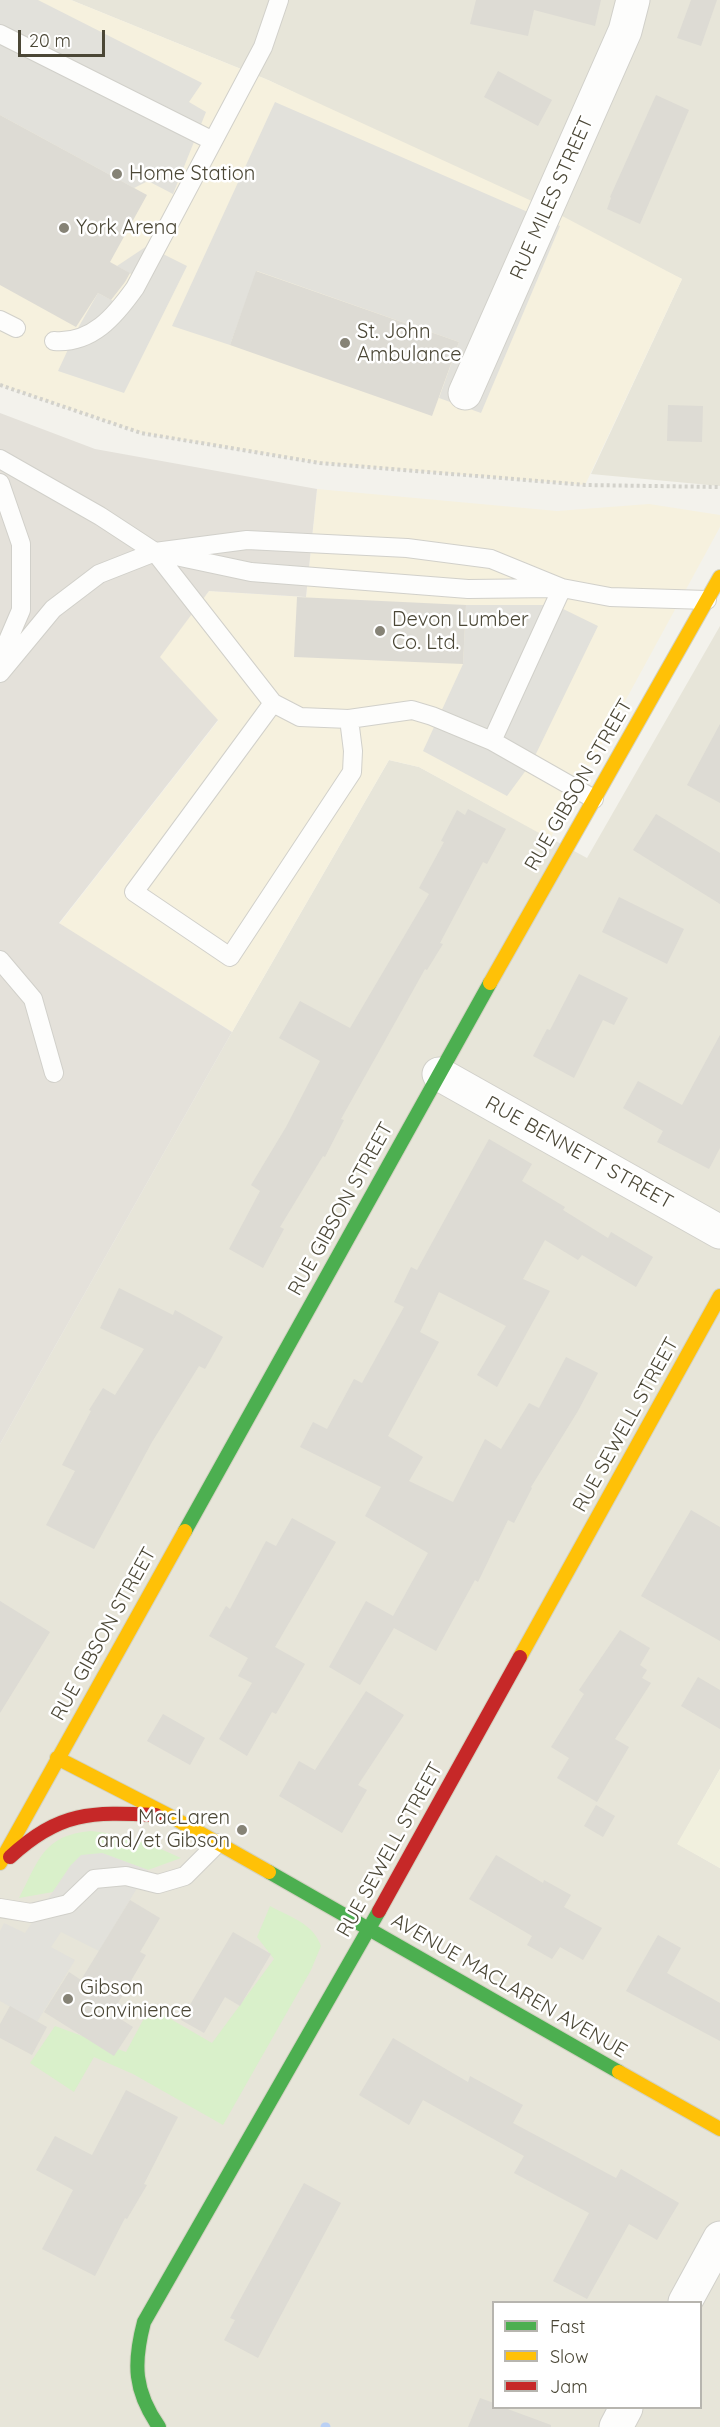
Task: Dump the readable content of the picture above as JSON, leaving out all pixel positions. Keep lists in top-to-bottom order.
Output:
{
  "streets": {
    "street": [
      "RUE MILES STREET",
      "RUE GIBSON STREET",
      "RUE BENNETT STREET",
      "RUE SEWELL STREET",
      "AVENUE MACLAREN AVENUE"
    ]
  },
  "crossings": [
    ["RUE GIBSON STREET", "RUE BENNETT STREET"],
    ["RUE GIBSON STREET", "AVENUE MACLAREN AVENUE"],
    ["RUE SEWELL STREET", "AVENUE MACLAREN AVENUE"]
  ],
  "places": [
    "Home Station",
    "York Arena",
    "St. John Ambulance",
    "Devon Lumber Co. Ltd.",
    "MacLaren and/et Gibson",
    "Gibson Convinience"
  ],
  "legend": ["Fast", "Slow", "Jam"],
  "scale_bar": "20 m"
}
